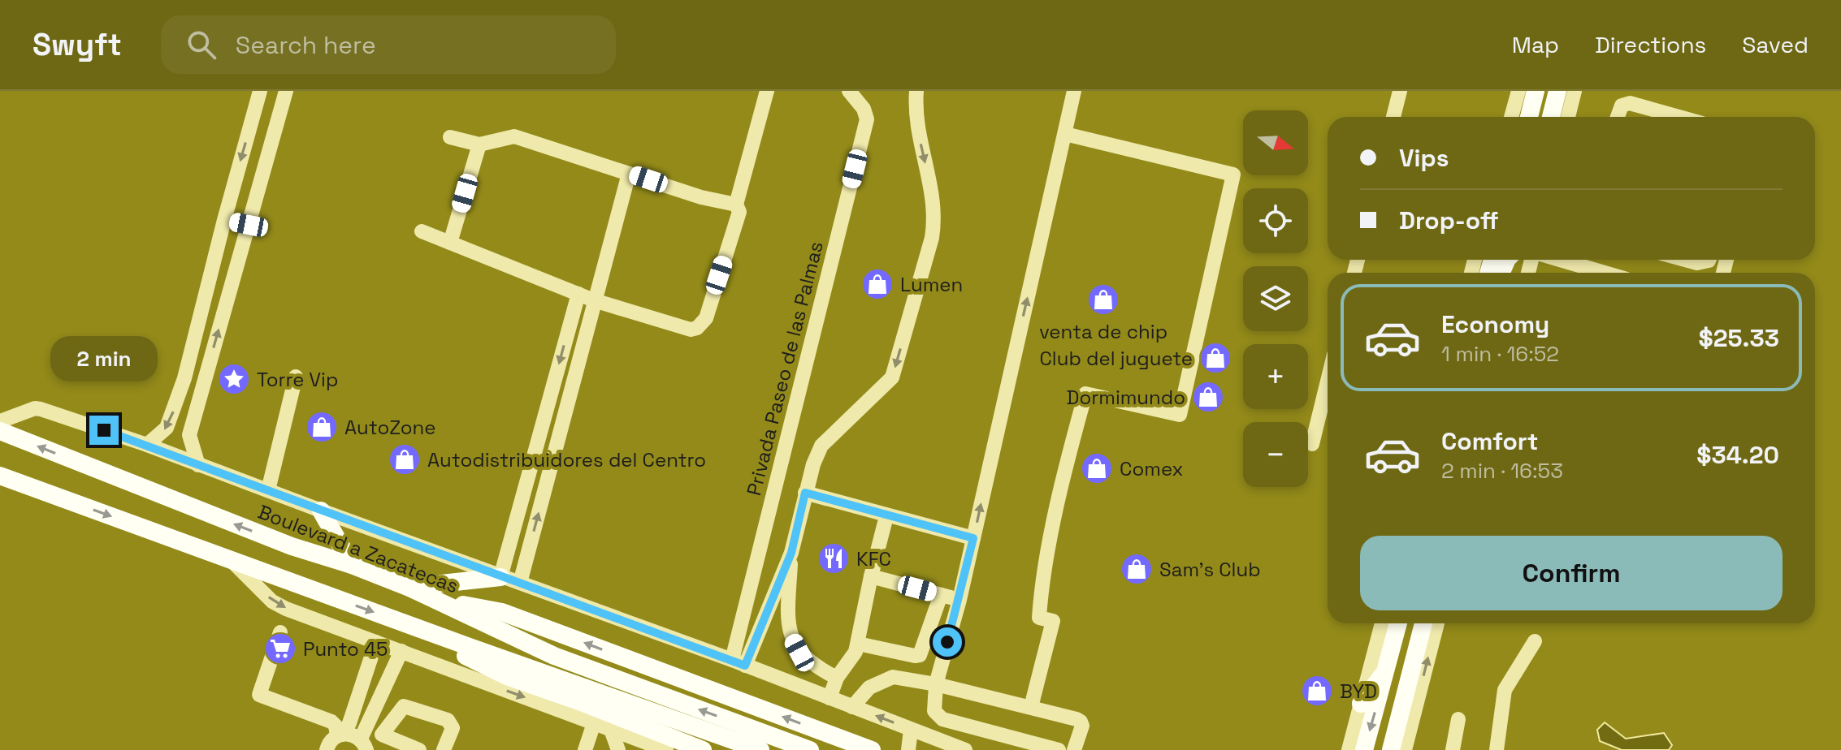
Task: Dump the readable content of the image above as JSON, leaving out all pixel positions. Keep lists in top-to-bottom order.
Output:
{
  "streets": {
    "main road": ["Boulevard a Zacatecas"],
    "street": ["Privada Paseo de las Palmas"]
  },
  "places": {
    "shop": [
      "Lumen",
      "venta de chip",
      "Club del juguete",
      "Dormimundo",
      "AutoZone",
      "Autodistribuidores del Centro",
      "Comex",
      "Sam's Club",
      "BYD"
    ],
    "place": ["Torre Vip"],
    "restaurant": ["KFC"],
    "supermarket": ["Punto 45"]
  },
  "north": "right",
  "page": {
    "header": "Swyft",
    "search": "Search here",
    "nav": ["Map", "Directions", "Saved"],
    "map_buttons": ["+", "−"],
    "banner": ["Vips", "Drop-off"],
    "list": [
      {
        "name": "Economy",
        "note": "1 min · 16:52",
        "value": "$25.33"
      },
      {
        "name": "Comfort",
        "note": "2 min · 16:53",
        "value": "$34.20"
      }
    ],
    "bubble": "2 min",
    "buttons": "Confirm"
  }
}
